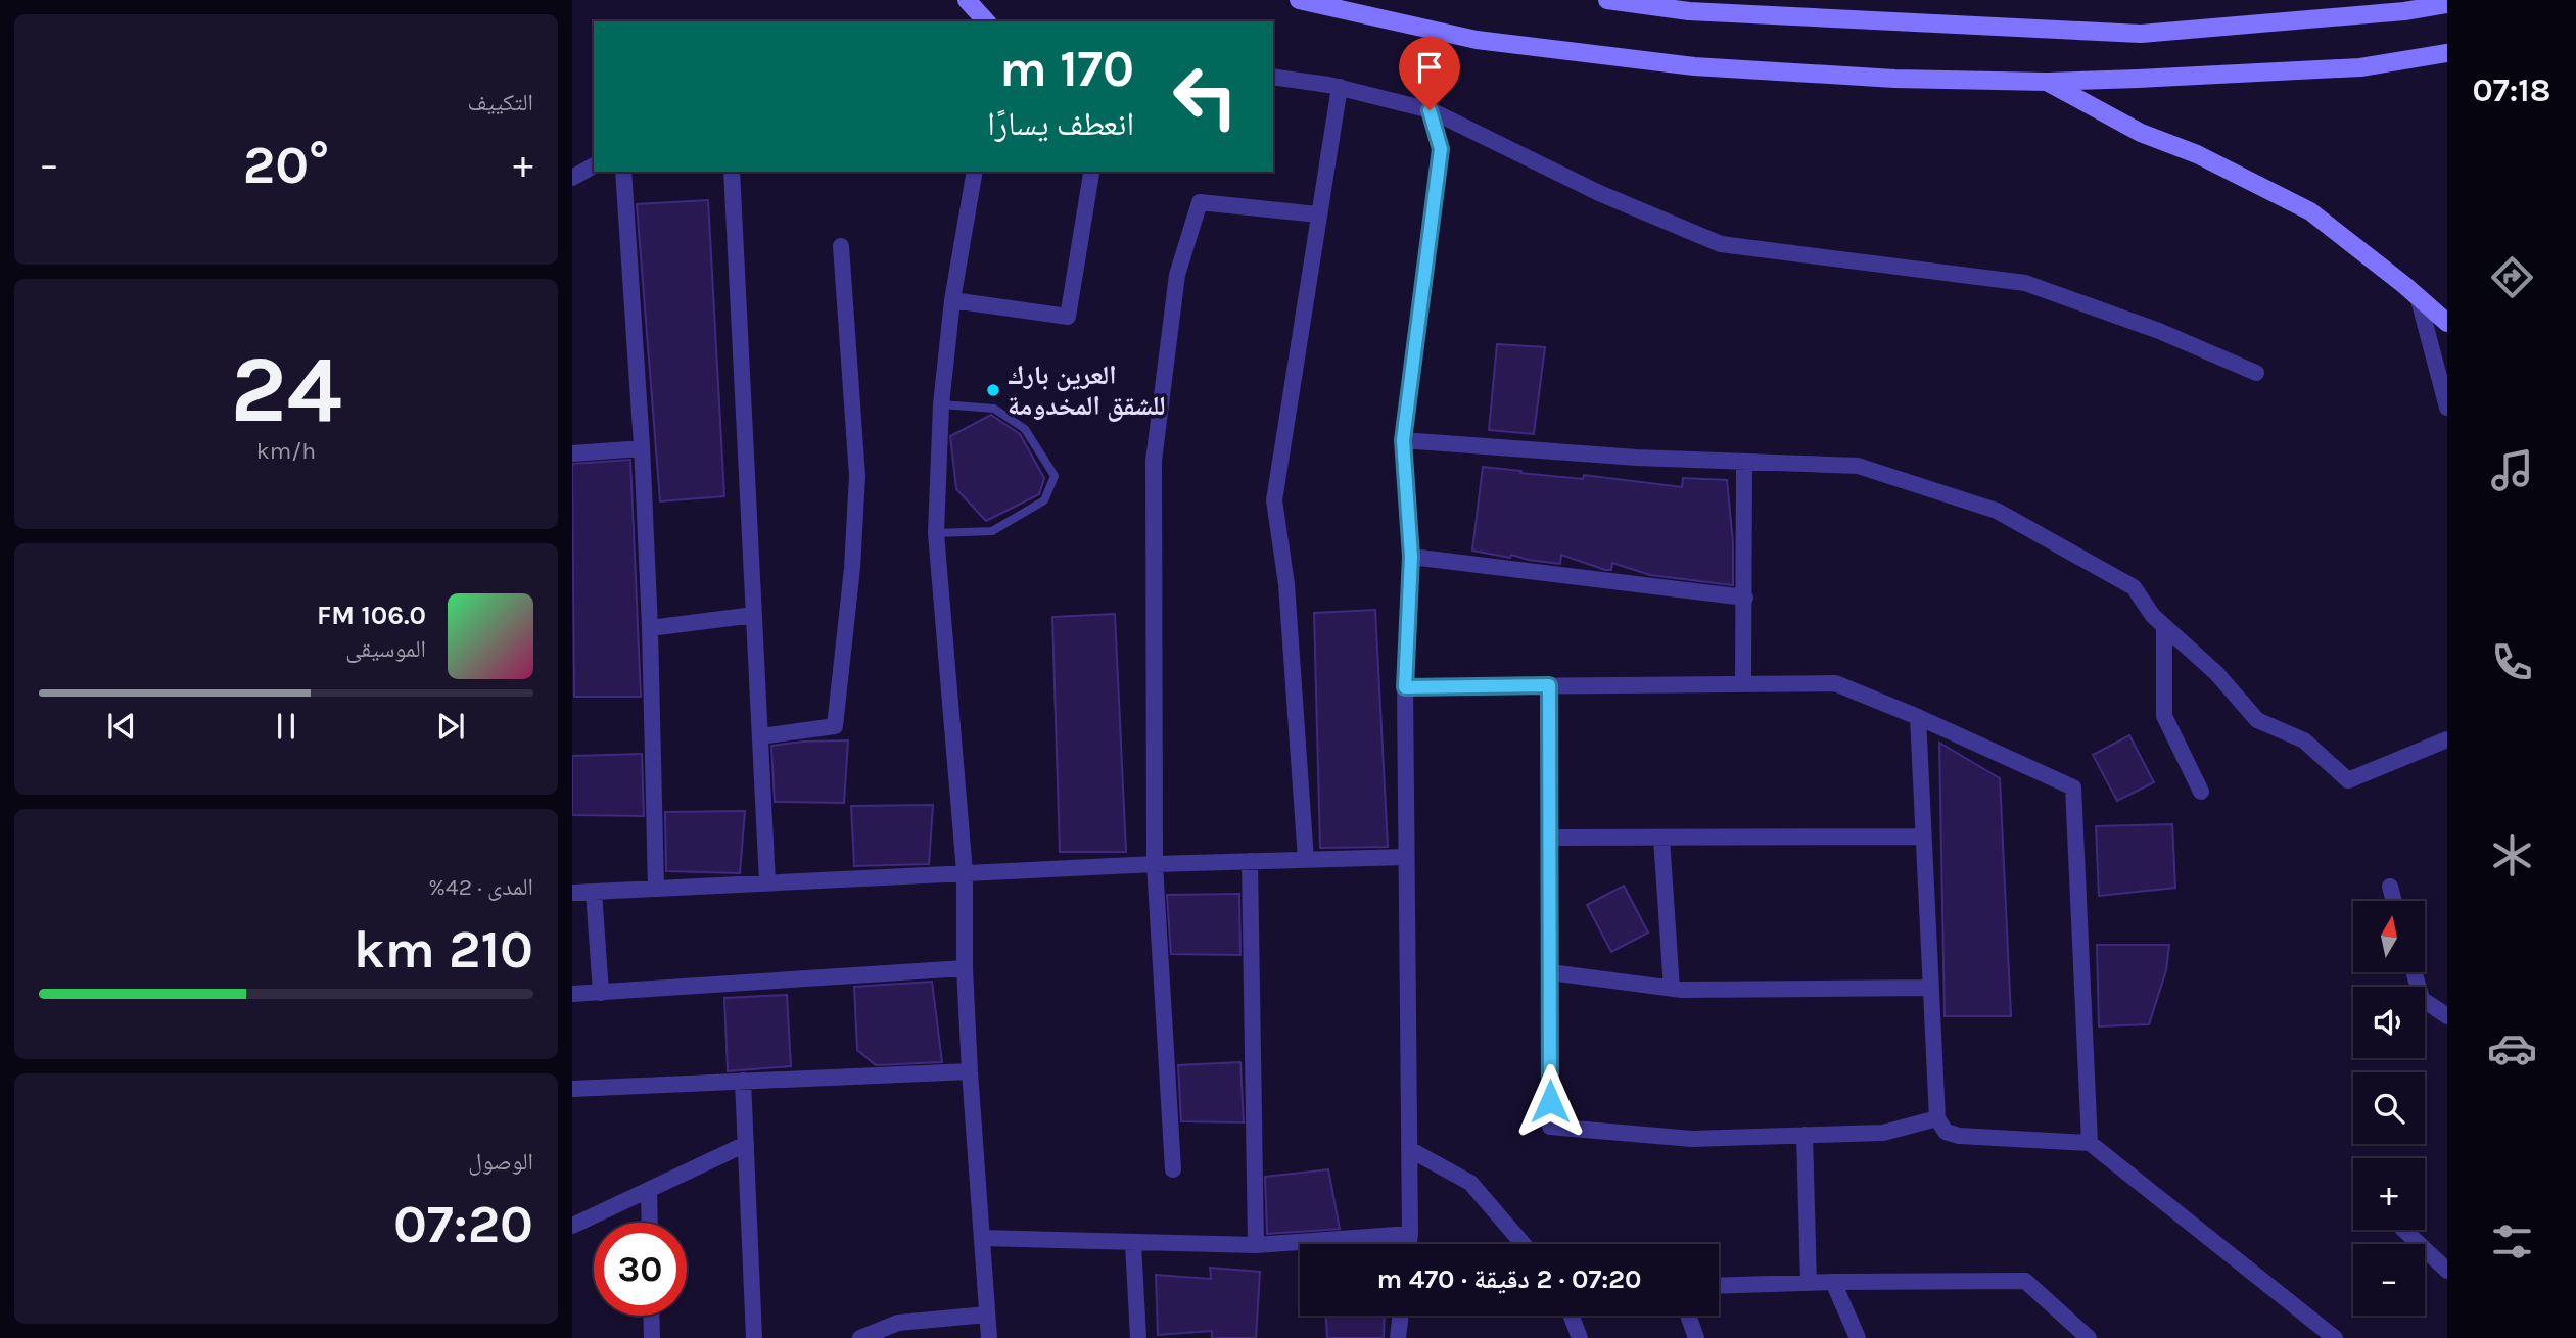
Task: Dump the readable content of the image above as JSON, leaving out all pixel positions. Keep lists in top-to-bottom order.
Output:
{
  "places": ["العرين بارك للشقق المخدومة"],
  "north": "top",
  "page": {
    "tabs": "07:18",
    "tile": [
      "التكييف",
      ["24", "km/h"],
      ["المدى · 42%", "210 km"],
      ["الوصول", "07:20"]
    ],
    "turn": ["170 m", "انعطف يسارًا"],
    "heat": ["−", "20°", "+"],
    "song": ["106.0 FM", "الموسيقى"],
    "map_buttons": ["+", "−"],
    "limit": "30",
    "trip": "07:20 · 2 دقيقة · 470 m"
  }
}
